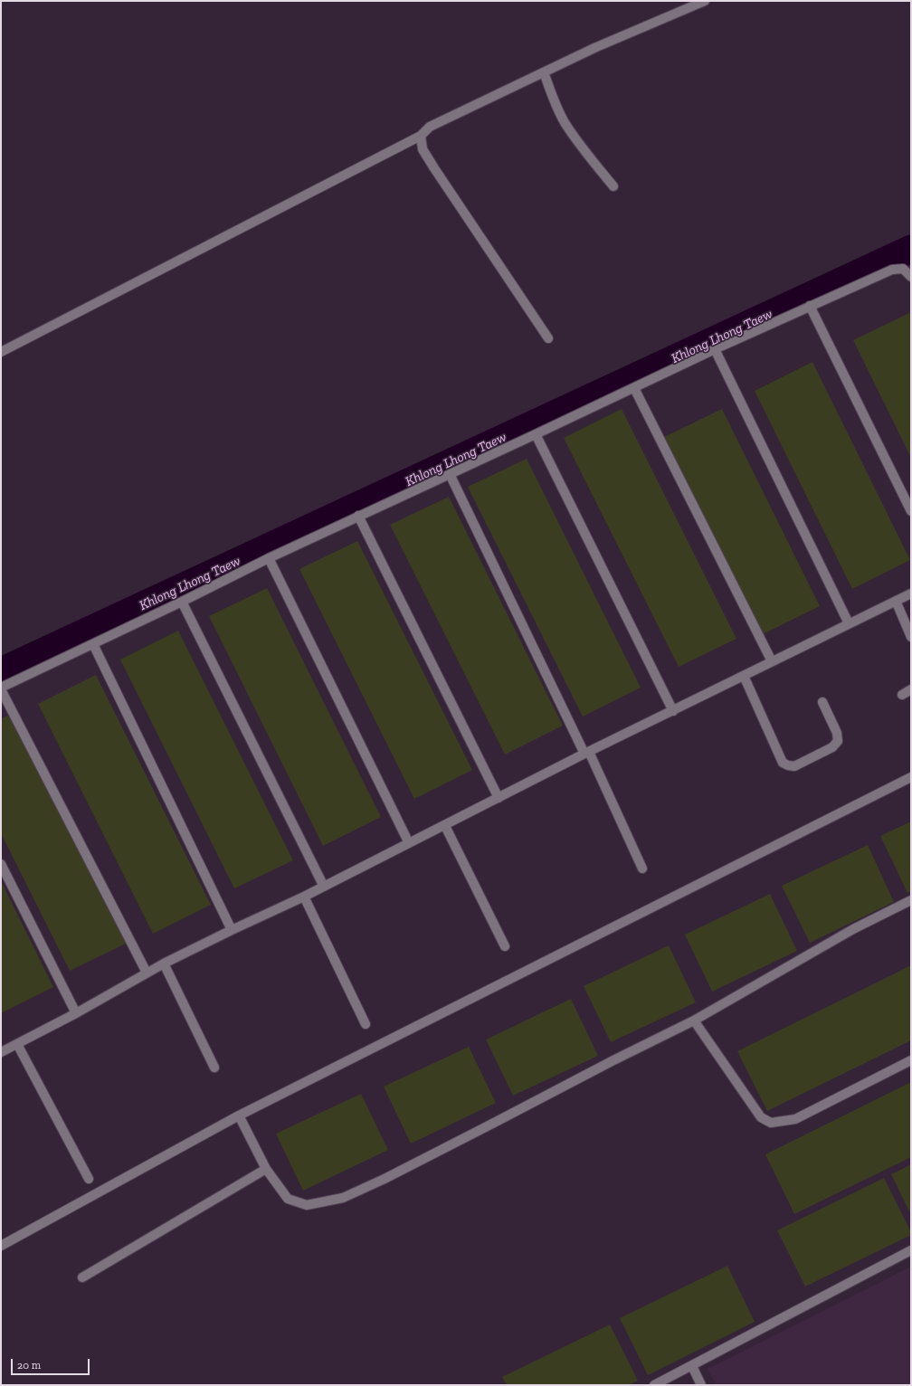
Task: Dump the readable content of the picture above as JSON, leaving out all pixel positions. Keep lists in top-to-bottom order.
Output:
{
  "water": ["Khlong Lhong Taew"],
  "scale_bar": "20 m"
}
